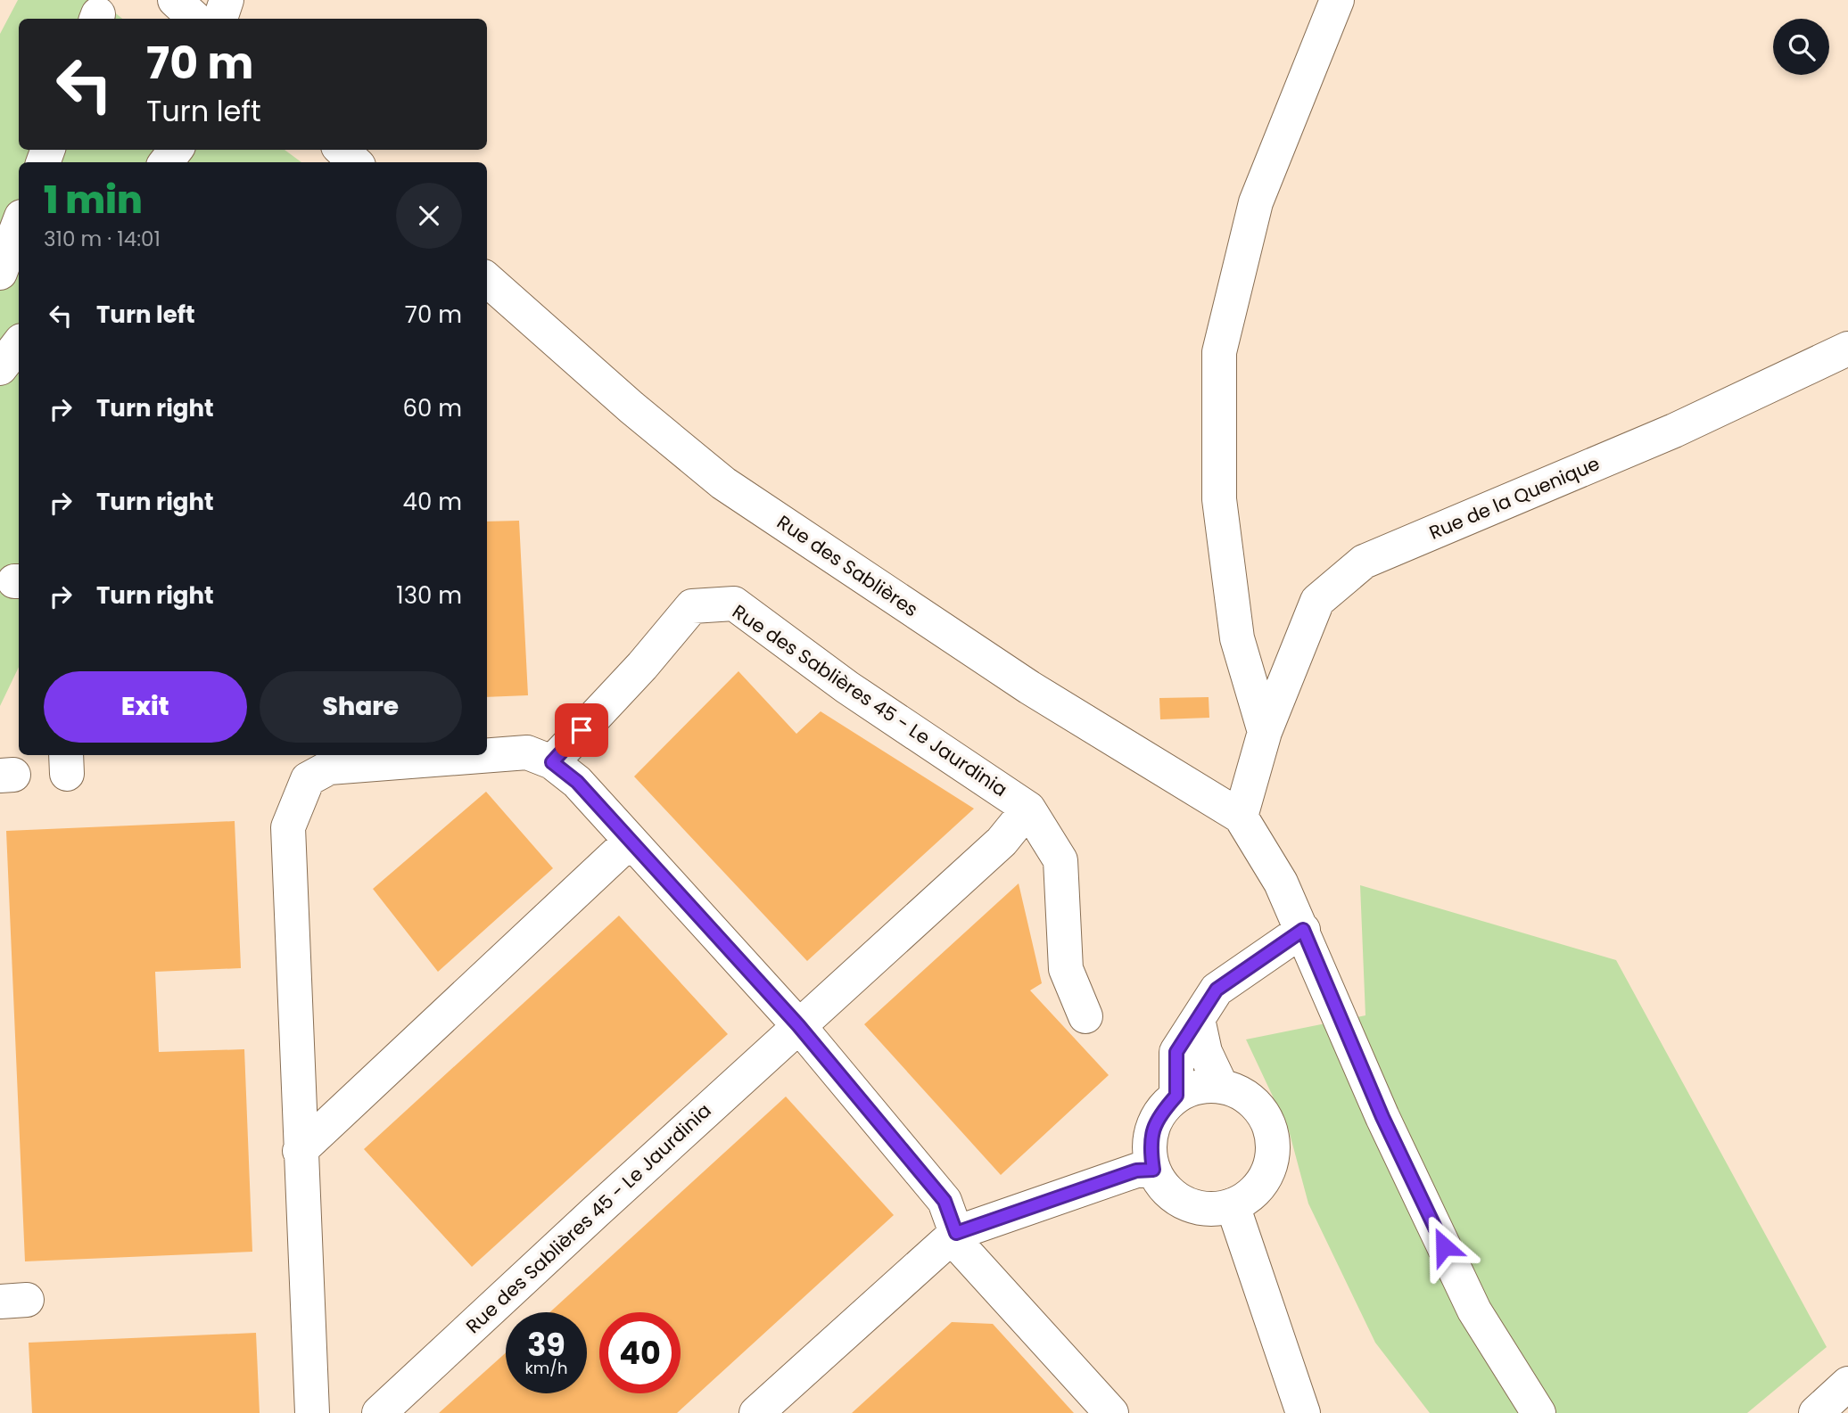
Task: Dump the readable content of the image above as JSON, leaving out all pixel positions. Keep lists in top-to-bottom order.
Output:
{
  "streets": {
    "main road": ["Rue de la Quenique", "Rue des Sablières", "Rue des Sablières 45 - Le Jaurdinia"]
  },
  "crossings": [
    ["Rue de la Quenique", "Rue des Sablières"]
  ],
  "page": {
    "turn": ["70 m", "Turn left"],
    "heading": ["1 min", "310 m · 14:01"],
    "list": [
      {
        "name": "Turn left",
        "value": "70 m"
      },
      {
        "name": "Turn right",
        "value": "60 m"
      },
      {
        "name": "Turn right",
        "value": "40 m"
      },
      {
        "name": "Turn right",
        "value": "130 m"
      }
    ],
    "buttons": ["Exit", "Share"],
    "speed": "39 km/h",
    "limit": "40"
  }
}
